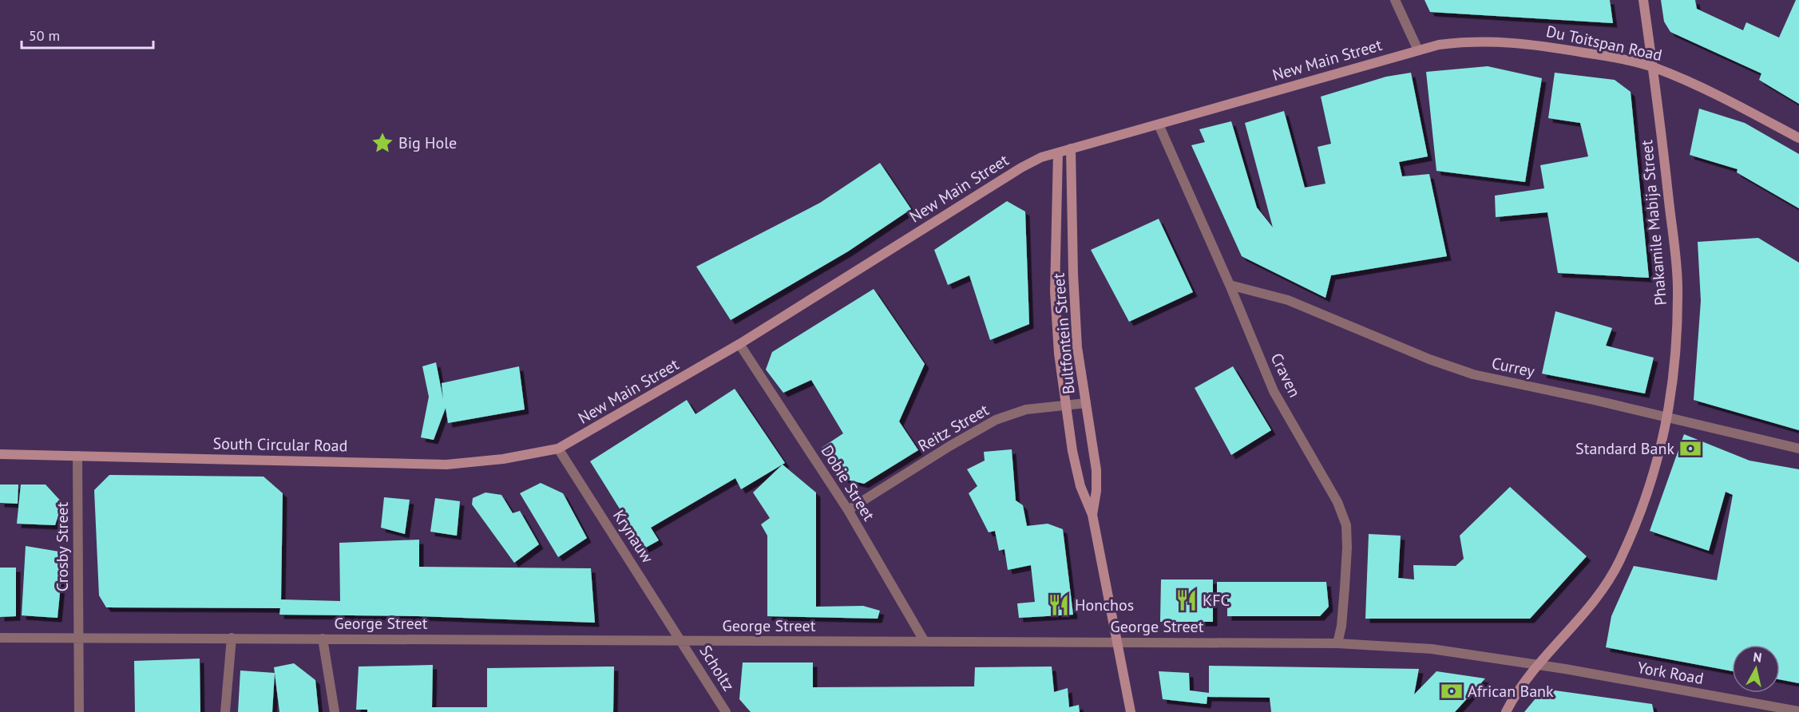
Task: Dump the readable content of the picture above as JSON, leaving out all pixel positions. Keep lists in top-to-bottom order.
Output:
{
  "streets": {
    "street": [
      "Du Toitspan Road",
      "New Main Street",
      "Phakamile Mabija Street",
      "Bultfontein Street",
      "Currey",
      "Craven",
      "Reitz Street",
      "South Circular Road",
      "Dobie Street",
      "Krynauw",
      "Crosby Street",
      "George Street",
      "Scholtz",
      "York Road"
    ]
  },
  "crossings": [
    ["Du Toitspan Road", "New Main Street"],
    ["Du Toitspan Road", "Phakamile Mabija Street"],
    ["New Main Street", "Bultfontein Street"],
    ["New Main Street", "Craven"],
    ["New Main Street", "South Circular Road"],
    ["New Main Street", "Dobie Street"],
    ["New Main Street", "Krynauw"],
    ["Phakamile Mabija Street", "Currey"],
    ["Phakamile Mabija Street", "George Street"],
    ["Phakamile Mabija Street", "York Road"],
    ["Bultfontein Street", "Reitz Street"],
    ["Bultfontein Street", "George Street"],
    ["Currey", "Craven"],
    ["Craven", "George Street"],
    ["Reitz Street", "Dobie Street"],
    ["South Circular Road", "Krynauw"],
    ["South Circular Road", "Crosby Street"],
    ["Dobie Street", "George Street"],
    ["Krynauw", "George Street"],
    ["Krynauw", "Scholtz"],
    ["Crosby Street", "George Street"],
    ["George Street", "Scholtz"],
    ["George Street", "York Road"]
  ],
  "places": {
    "place": ["Big Hole"],
    "bank": ["Standard Bank", "African Bank"],
    "restaurant": ["KFC", "Honchos"]
  },
  "scale_bar": "50 m",
  "north": "top"
}
